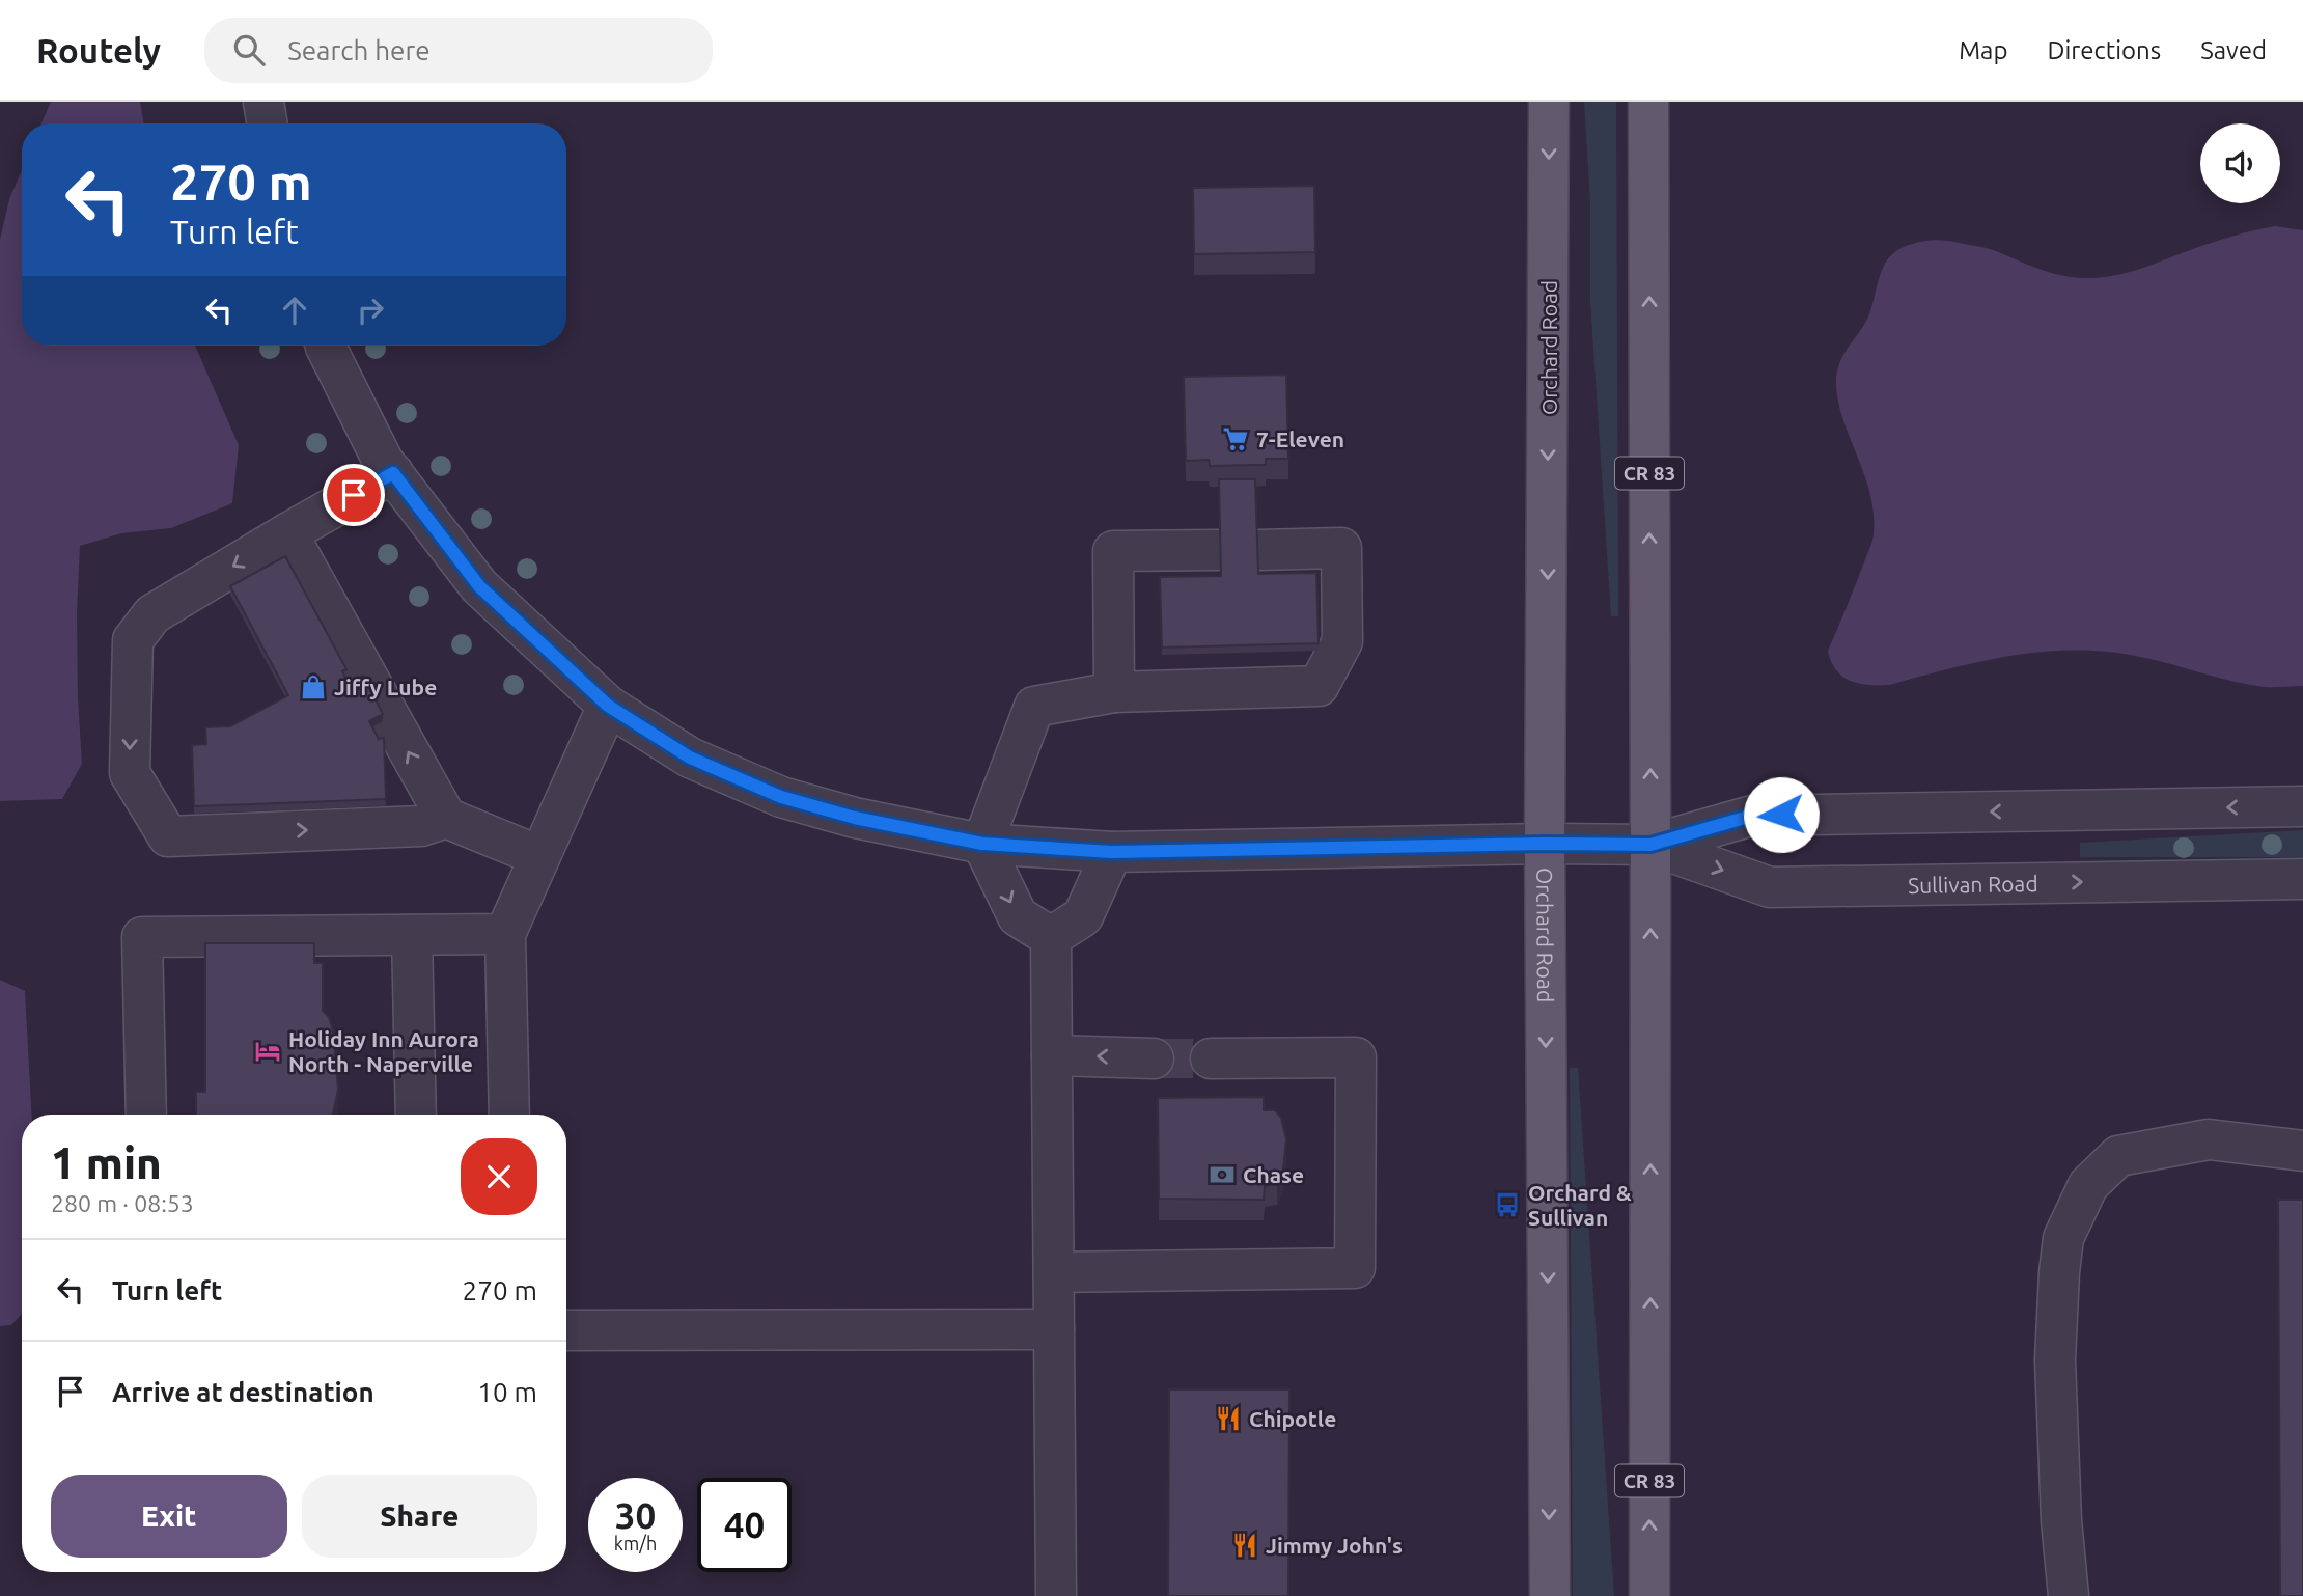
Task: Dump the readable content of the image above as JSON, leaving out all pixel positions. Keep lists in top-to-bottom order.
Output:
{
  "streets": {
    "main road": ["Orchard Road", "CR 83"],
    "street": ["Sullivan Road"]
  },
  "crossings": [
    ["Orchard Road", "Sullivan Road"],
    ["CR 83", "Sullivan Road"]
  ],
  "places": {
    "supermarket": ["7-Eleven"],
    "shop": ["Jiffy Lube"],
    "hotel": ["Holiday Inn Aurora North - Naperville"],
    "bank": ["Chase"],
    "bus stop": ["Orchard & Sullivan"],
    "restaurant": ["Chipotle", "Jimmy John's"]
  },
  "page": {
    "header": "Routely",
    "search": "Search here",
    "nav": ["Map", "Directions", "Saved"],
    "turn": ["270 m", "Turn left"],
    "heading": ["1 min", "280 m · 08:53"],
    "list": [
      {
        "name": "Turn left",
        "value": "270 m"
      },
      {
        "name": "Arrive at destination",
        "value": "10 m"
      }
    ],
    "buttons": ["Exit", "Share"],
    "speed": "30 km/h",
    "limit": "40"
  }
}
